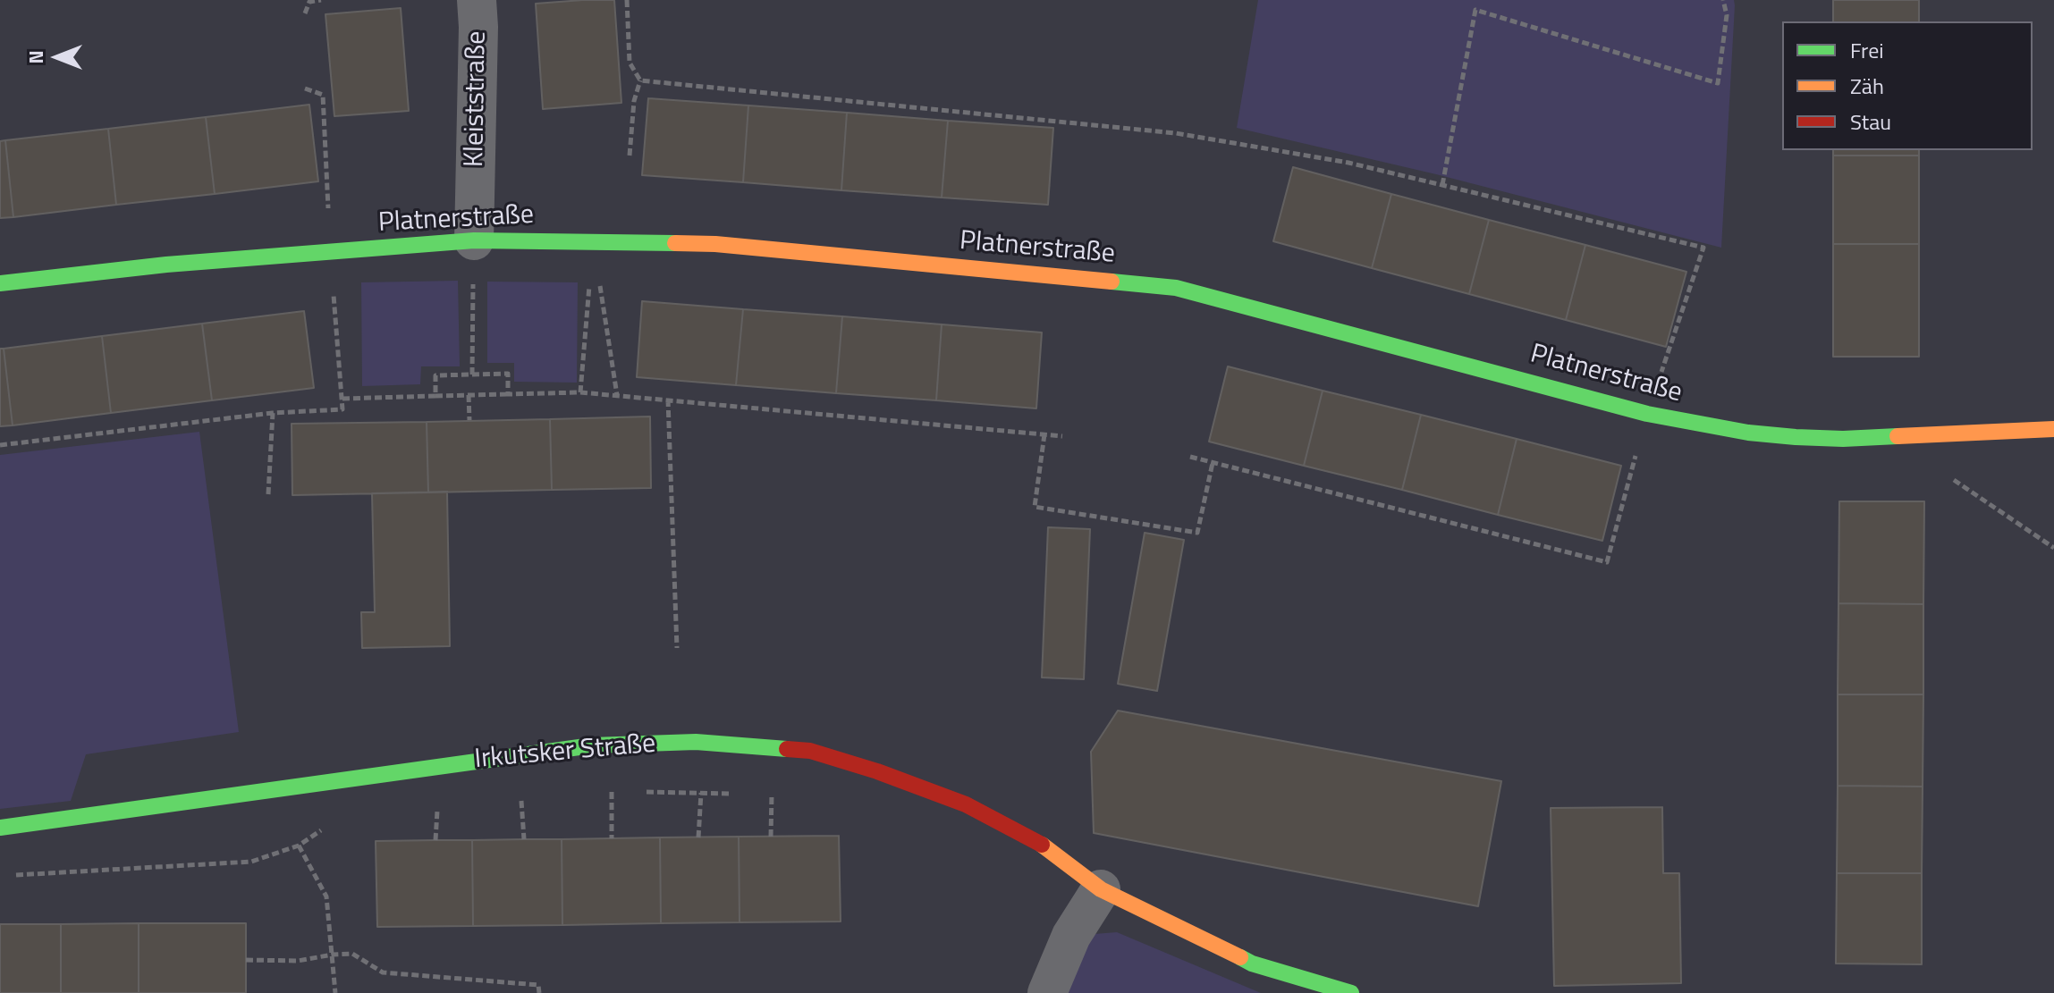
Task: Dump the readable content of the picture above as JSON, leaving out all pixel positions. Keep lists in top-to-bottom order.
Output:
{
  "streets": {
    "street": ["Kleiststraße", "Platnerstraße", "Irkutsker Straße"]
  },
  "crossings": [
    ["Kleiststraße", "Platnerstraße"]
  ],
  "legend": ["Frei", "Zäh", "Stau"],
  "north": "left"
}
